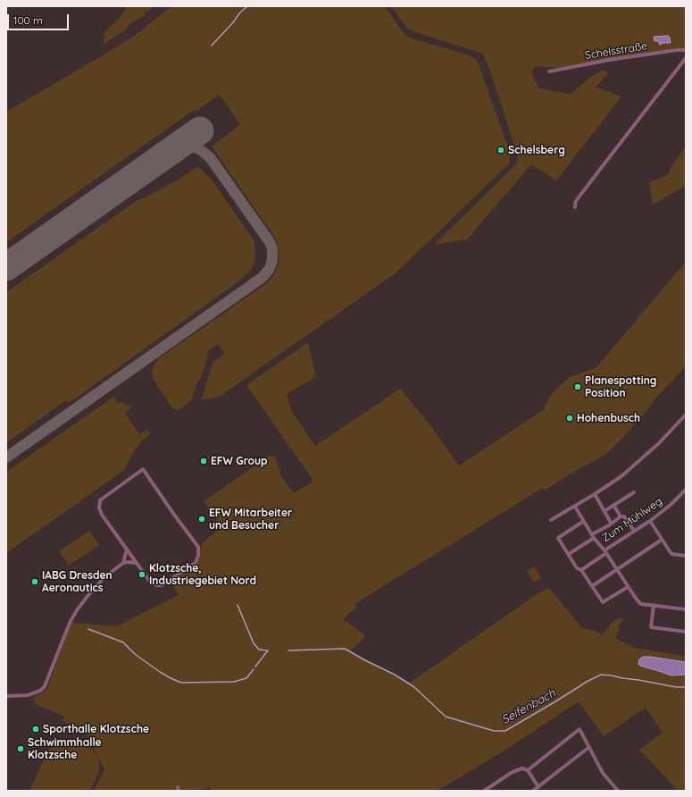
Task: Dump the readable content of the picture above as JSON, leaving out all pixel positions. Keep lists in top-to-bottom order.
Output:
{
  "streets": {
    "street": ["Schelsstraße", "Zum Mühlweg"]
  },
  "water": ["Seifenbach"],
  "places": [
    "Schelsberg",
    "Planespotting Position",
    "Hohenbusch",
    "EFW Group",
    "EFW Mitarbeiter und Besucher",
    "Klotzsche, Industriegebiet Nord",
    "IABG Dresden Aeronautics",
    "Sporthalle Klotzsche",
    "Schwimmhalle Klotzsche"
  ],
  "scale_bar": "100 m"
}
